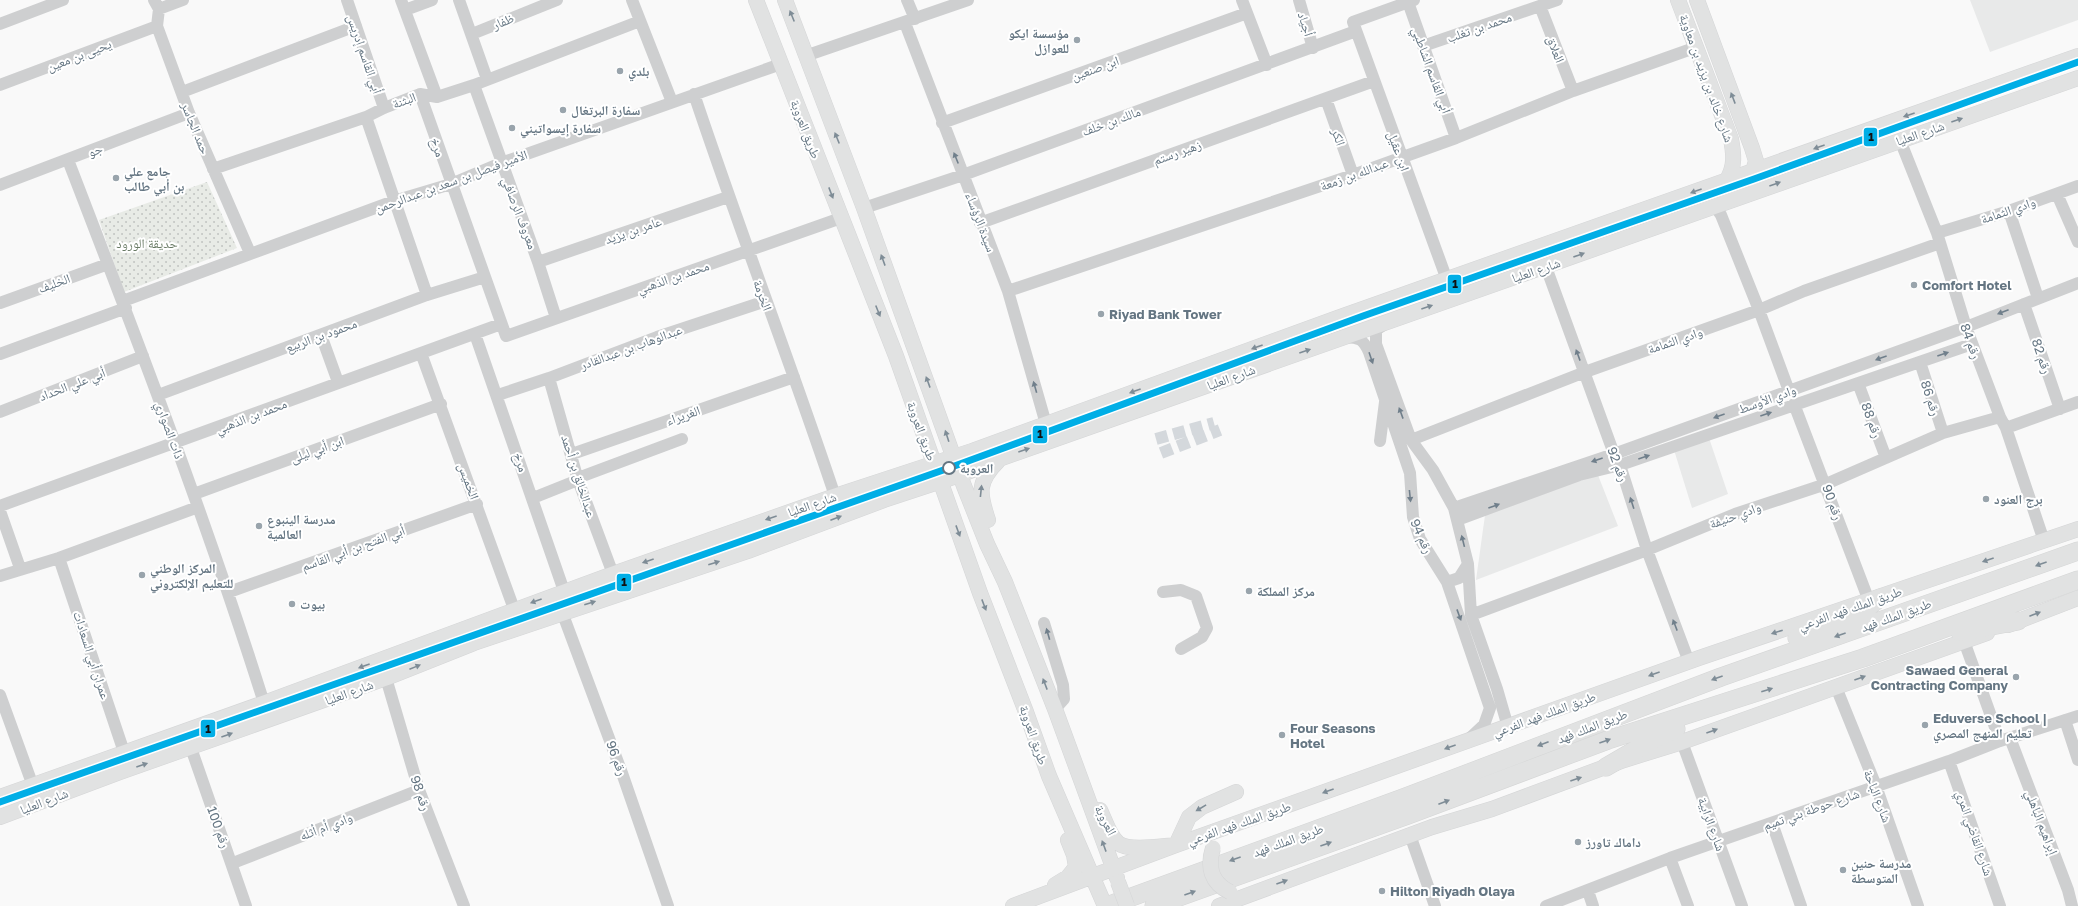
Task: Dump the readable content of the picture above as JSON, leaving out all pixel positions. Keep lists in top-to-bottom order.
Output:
{
  "streets": {
    "highway": ["طريق الملك فهد"],
    "main road": [
      "شارع خالد بن يزيد بن معاوية",
      "طريق العروبة",
      "شارع العليا",
      "طريق الملك فهد الفرعي",
      "العروبة"
    ],
    "street": [
      "ظفار",
      "أجياد",
      "محمد بن تغلب",
      "العلاق",
      "أبي القاسم إدريس",
      "يحيى بن معين",
      "ابن صنعين",
      "أبي القاسم الشاطبي",
      "البثنة",
      "مالك بن خلف",
      "حمد الجاسر",
      "الكر",
      "مرخ",
      "جو",
      "ابن عقيل",
      "زهير رستم",
      "عبدالله بن زمعة",
      "الأمير فيصل بن سعد بن عبدالرحمن",
      "وادي الثمامة",
      "معروف الرصافي",
      "سيدة الرؤساء",
      "عامر بن يزيد",
      "محمد بن الذهبي",
      "الخليف",
      "الخرمة",
      "محمود بن الربيع",
      "رقم 84",
      "عبدالوهاب بن عبدالقادر",
      "رقم 82",
      "أبي علي الحداد",
      "رقم 86",
      "وادي الأوسط",
      "الغريراء",
      "رقم 88",
      "ذات الصواري",
      "ابن أبي ليلى",
      "رقم 92",
      "عبدالخالق بن أحمد",
      "الخميس",
      "رقم 90",
      "وادي حنيفة",
      "رقم 94",
      "أبي الفتح بن أبي القاسم",
      "عمران أبي السعادات",
      "رقم 96",
      "رقم 98",
      "شارع الباحة",
      "شارع حوطة بني تميم",
      "إبراهيم الباهلي",
      "شارع الرابية",
      "وادي أم أثله",
      "رقم 100",
      "شارع القاضي المري"
    ]
  },
  "crossings": [
    ["أجياد", "مالك بن خلف"],
    ["محمد بن تغلب", "العلاق"],
    ["محمد بن تغلب", "أبي القاسم الشاطبي"],
    ["العلاق", "عبدالله بن زمعة"],
    ["أبي القاسم إدريس", "البثنة"],
    ["يحيى بن معين", "حمد الجاسر"],
    ["ابن صنعين", "سيدة الرؤساء"],
    ["أبي القاسم الشاطبي", "مالك بن خلف"],
    ["أبي القاسم الشاطبي", "عبدالله بن زمعة"],
    ["شارع خالد بن يزيد بن معاوية", "شارع العليا"],
    ["شارع خالد بن يزيد بن معاوية", "عبدالله بن زمعة"],
    ["البثنة", "حمد الجاسر"],
    ["البثنة", "مرخ"],
    ["البثنة", "معروف الرصافي"],
    ["مالك بن خلف", "طريق العروبة"],
    ["مالك بن خلف", "ابن عقيل"],
    ["مالك بن خلف", "سيدة الرؤساء"],
    ["حمد الجاسر", "جو"],
    ["حمد الجاسر", "الأمير فيصل بن سعد بن عبدالرحمن"],
    ["طريق العروبة", "شارع العليا"],
    ["طريق العروبة", "الأمير فيصل بن سعد بن عبدالرحمن"],
    ["طريق العروبة", "محمد بن الذهبي"],
    ["طريق العروبة", "طريق الملك فهد الفرعي"],
    ["طريق العروبة", "طريق الملك فهد"],
    ["طريق العروبة", "العروبة"],
    ["شارع العليا", "مرخ"],
    ["شارع العليا", "ابن عقيل"],
    ["شارع العليا", "سيدة الرؤساء"],
    ["شارع العليا", "الخرمة"],
    ["شارع العليا", "رقم 84"],
    ["شارع العليا", "ذات الصواري"],
    ["شارع العليا", "رقم 92"],
    ["شارع العليا", "عبدالخالق بن أحمد"],
    ["شارع العليا", "الخميس"],
    ["شارع العليا", "رقم 94"],
    ["شارع العليا", "عمران أبي السعادات"],
    ["شارع العليا", "رقم 96"],
    ["شارع العليا", "رقم 98"],
    ["شارع العليا", "رقم 100"],
    ["الكر", "زهير رستم"],
    ["الكر", "عبدالله بن زمعة"],
    ["مرخ", "الأمير فيصل بن سعد بن عبدالرحمن"],
    ["مرخ", "محمد بن الذهبي"],
    ["مرخ", "محمود بن الربيع"],
    ["مرخ", "عبدالوهاب بن عبدالقادر"],
    ["جو", "ذات الصواري"],
    ["ابن عقيل", "زهير رستم"],
    ["ابن عقيل", "عبدالله بن زمعة"],
    ["زهير رستم", "سيدة الرؤساء"],
    ["عبدالله بن زمعة", "سيدة الرؤساء"],
    ["الأمير فيصل بن سعد بن عبدالرحمن", "معروف الرصافي"],
    ["الأمير فيصل بن سعد بن عبدالرحمن", "الخرمة"],
    ["الأمير فيصل بن سعد بن عبدالرحمن", "ذات الصواري"],
    ["وادي الثمامة", "رقم 84"],
    ["وادي الثمامة", "رقم 92"],
    ["معروف الرصافي", "عامر بن يزيد"],
    ["معروف الرصافي", "محمد بن الذهبي"],
    ["عامر بن يزيد", "الخرمة"],
    ["محمد بن الذهبي", "الخرمة"],
    ["محمد بن الذهبي", "ذات الصواري"],
    ["محمد بن الذهبي", "الخميس"],
    ["الخليف", "ذات الصواري"],
    ["الخرمة", "عبدالوهاب بن عبدالقادر"],
    ["الخرمة", "الغريراء"],
    ["محمود بن الربيع", "ذات الصواري"],
    ["رقم 84", "وادي الأوسط"],
    ["رقم 84", "وادي حنيفة"],
    ["رقم 84", "طريق الملك فهد الفرعي"],
    ["عبدالوهاب بن عبدالقادر", "عبدالخالق بن أحمد"],
    ["رقم 82", "وادي الأوسط"],
    ["أبي علي الحداد", "ذات الصواري"],
    ["رقم 86", "وادي الأوسط"],
    ["رقم 86", "وادي حنيفة"],
    ["وادي الأوسط", "رقم 88"],
    ["وادي الأوسط", "رقم 92"],
    ["وادي الأوسط", "رقم 90"],
    ["الغريراء", "عبدالخالق بن أحمد"],
    ["رقم 88", "وادي حنيفة"],
    ["ذات الصواري", "ابن أبي ليلى"],
    ["ذات الصواري", "أبي الفتح بن أبي القاسم"],
    ["ابن أبي ليلى", "الخميس"],
    ["رقم 92", "وادي حنيفة"],
    ["رقم 92", "طريق الملك فهد الفرعي"],
    ["الخميس", "أبي الفتح بن أبي القاسم"],
    ["رقم 90", "وادي حنيفة"],
    ["رقم 90", "طريق الملك فهد الفرعي"],
    ["رقم 94", "طريق الملك فهد الفرعي"],
    ["طريق الملك فهد الفرعي", "العروبة"],
    ["رقم 98", "وادي أم أثله"],
    ["شارع الباحة", "شارع حوطة بني تميم"],
    ["شارع حوطة بني تميم", "إبراهيم الباهلي"],
    ["شارع حوطة بني تميم", "شارع الرابية"],
    ["شارع حوطة بني تميم", "شارع القاضي المري"],
    ["وادي أم أثله", "رقم 100"]
  ],
  "one_way": ["سيدة الرؤساء", "رقم 92"],
  "parks": ["حديقة الورود"],
  "places": [
    "مؤسسة ايكو للعوازل",
    "بلدي",
    "سفارة البرتغال",
    "سفارة إيسواتيني",
    "جامع علي بن أبي طالب",
    "Comfort Hotel",
    "Riyad Bank Tower",
    "العروبة",
    "برج العنود",
    "مدرسة الينبوع العالمية",
    "المركز الوطني للتعليم الإلكتروني",
    "مركز المملكة",
    "بيوت",
    "Sawaed General Contracting Company",
    "Eduverse School | تعليم المنهج المصري",
    "Four Seasons Hotel",
    "داماك تاورز",
    "مدرسة حنين المتوسطة",
    "Hilton Riyadh Olaya"
  ],
  "lines": ["transit line 1"]
}
